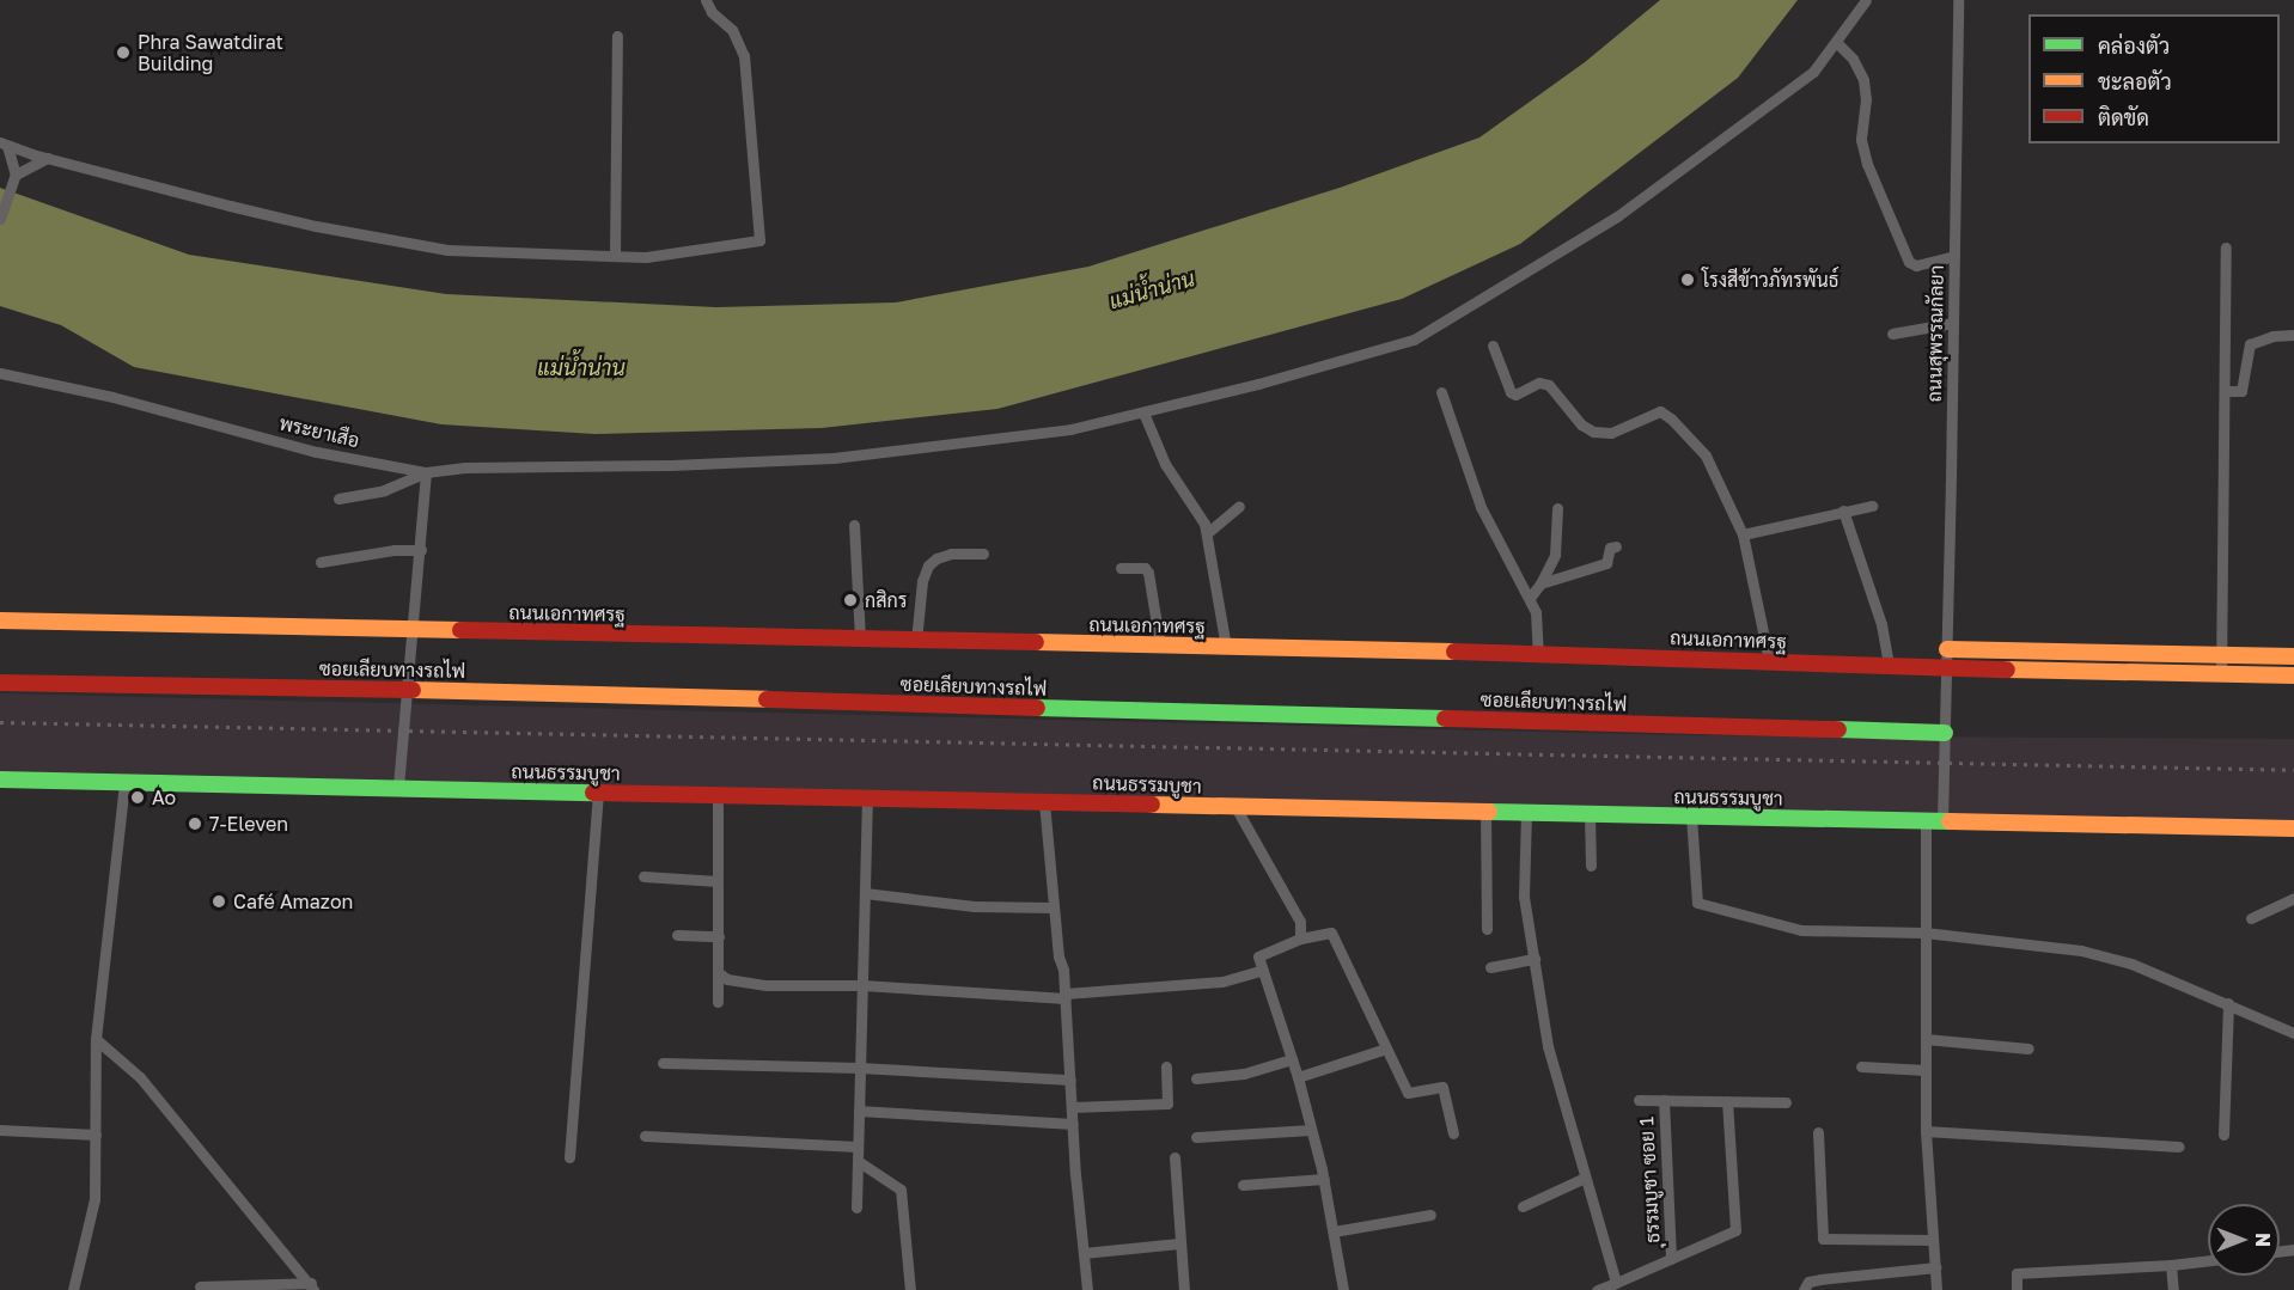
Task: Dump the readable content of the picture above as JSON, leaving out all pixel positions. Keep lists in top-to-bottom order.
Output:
{
  "streets": {
    "main road": ["ถนนเอกาทศรฐ", "ซอยเลียบทางรถไฟ", "ถนนธรรมบูชา"],
    "street": ["ถนนสุพรรณกัลยา", "พระยาเสือ", "ุธรรมบูชา ซอย 1"]
  },
  "crossings": [
    ["ถนนสุพรรณกัลยา", "ถนนเอกาทศรฐ"],
    ["ถนนสุพรรณกัลยา", "ซอยเลียบทางรถไฟ"],
    ["ถนนสุพรรณกัลยา", "ถนนธรรมบูชา"]
  ],
  "water": ["แม่น้ำน่าน"],
  "places": [
    "Phra Sawatdirat Building",
    "โรงสีข้าวภัทรพันธ์",
    "กสิกร",
    "Ao",
    "7-Eleven",
    "Café Amazon"
  ],
  "legend": ["คล่องตัว", "ชะลอตัว", "ติดขัด"],
  "north": "right"
}
